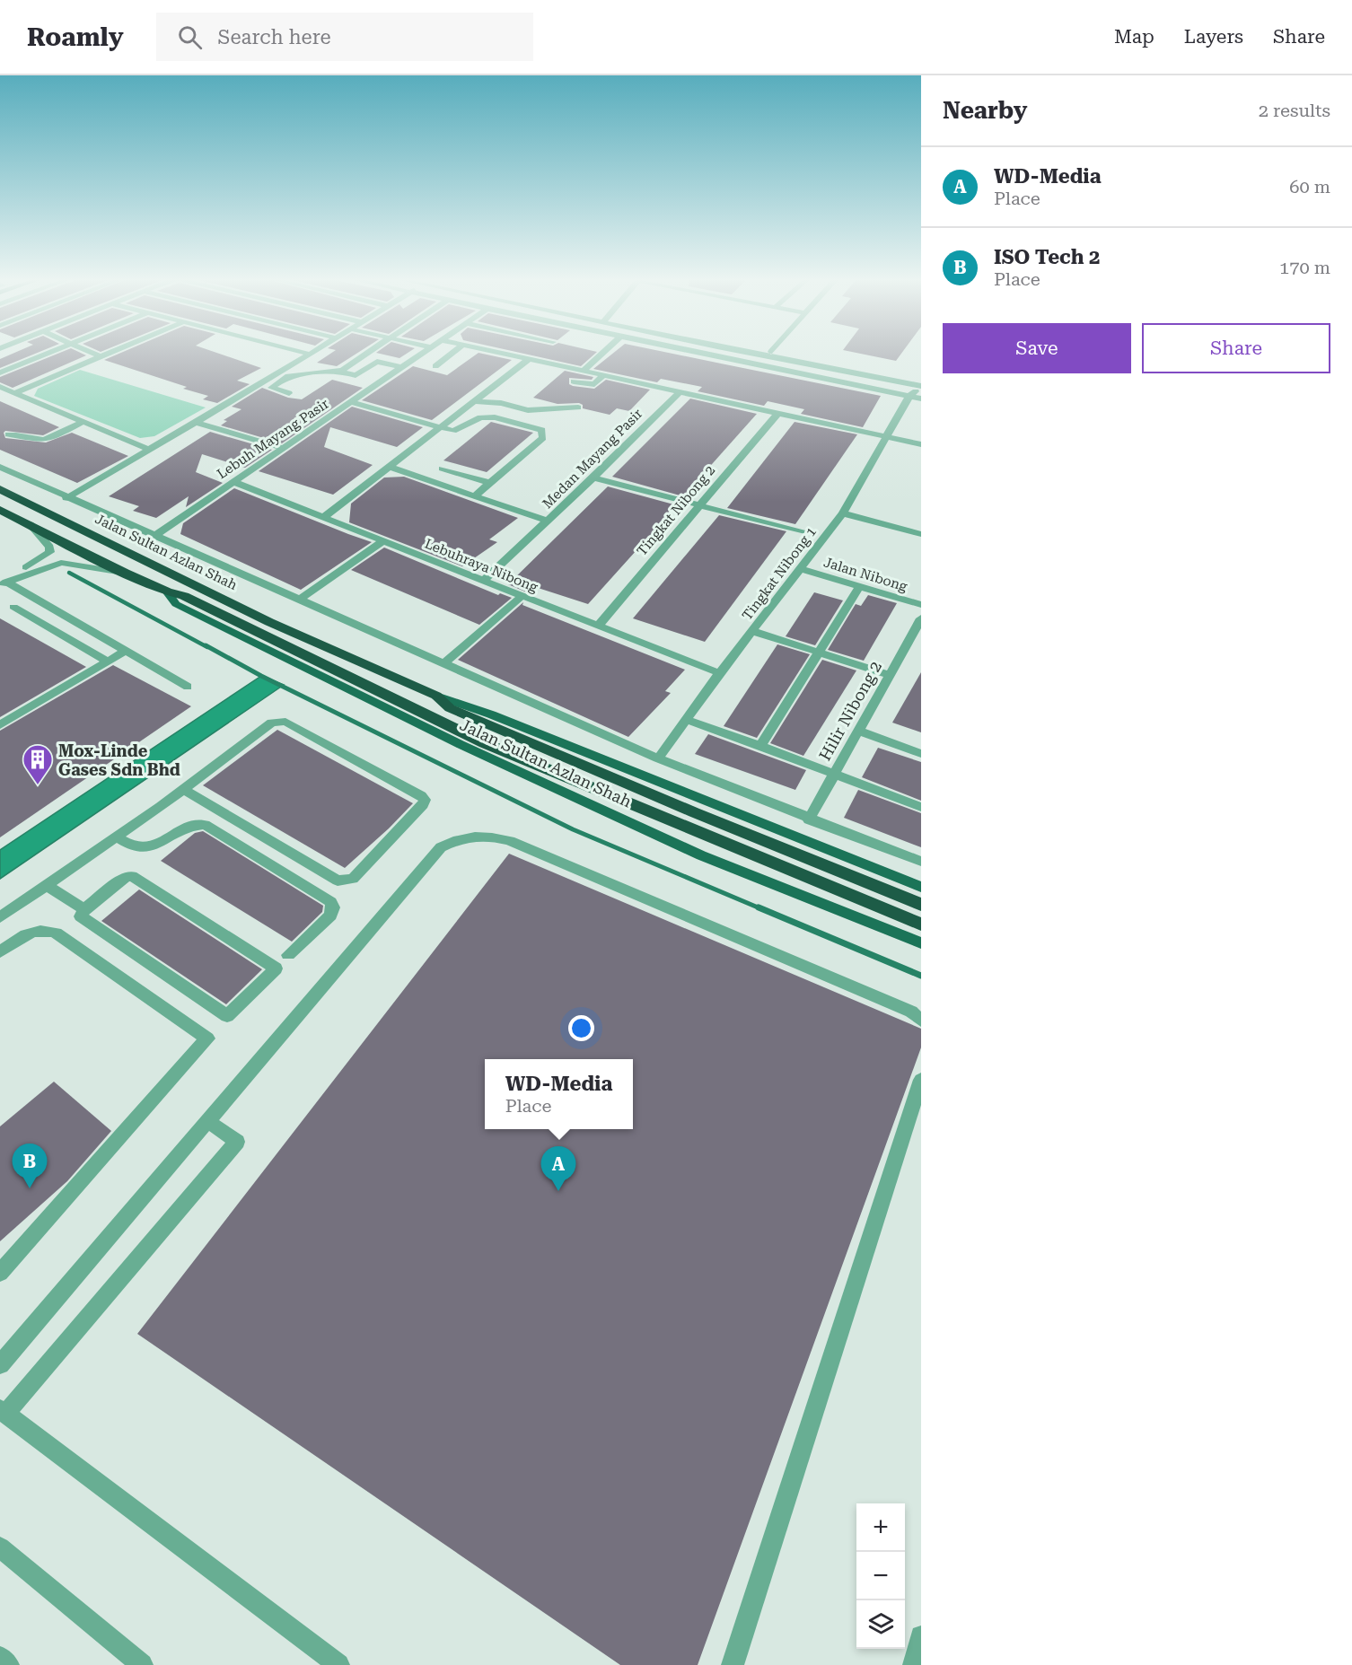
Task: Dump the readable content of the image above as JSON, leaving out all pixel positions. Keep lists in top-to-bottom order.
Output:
{
  "streets": {
    "highway": ["Jalan Sultan Azlan Shah"],
    "street": [
      "Lebuh Mayang Pasir",
      "Medan Mayang Pasir",
      "Tingkat Nibong 2",
      "Lebuhraya Nibong",
      "Tingkat Nibong 1",
      "Jalan Nibong",
      "Hilir Nibong 2"
    ]
  },
  "crossings": [
    ["Lebuh Mayang Pasir", "Lebuhraya Nibong"],
    ["Medan Mayang Pasir", "Lebuhraya Nibong"],
    ["Tingkat Nibong 2", "Lebuhraya Nibong"],
    ["Lebuhraya Nibong", "Tingkat Nibong 1"],
    ["Tingkat Nibong 1", "Jalan Nibong"]
  ],
  "places": {
    "building": ["Mox-Linde Gases Sdn Bhd"]
  },
  "page": {
    "header": "Roamly",
    "search": "Search here",
    "nav": ["Map", "Layers", "Share"],
    "heading": ["Nearby", "2 results"],
    "list": [
      {
        "mark": "A",
        "name": "WD-Media",
        "note": "Place",
        "value": "60 m"
      },
      {
        "mark": "B",
        "name": "ISO Tech 2",
        "note": "Place",
        "value": "170 m"
      }
    ],
    "buttons": ["Save", "Share"],
    "popup": ["WD-Media", "Place"],
    "pins": ["B", "A"],
    "map_buttons": ["+", "−"]
  }
}
